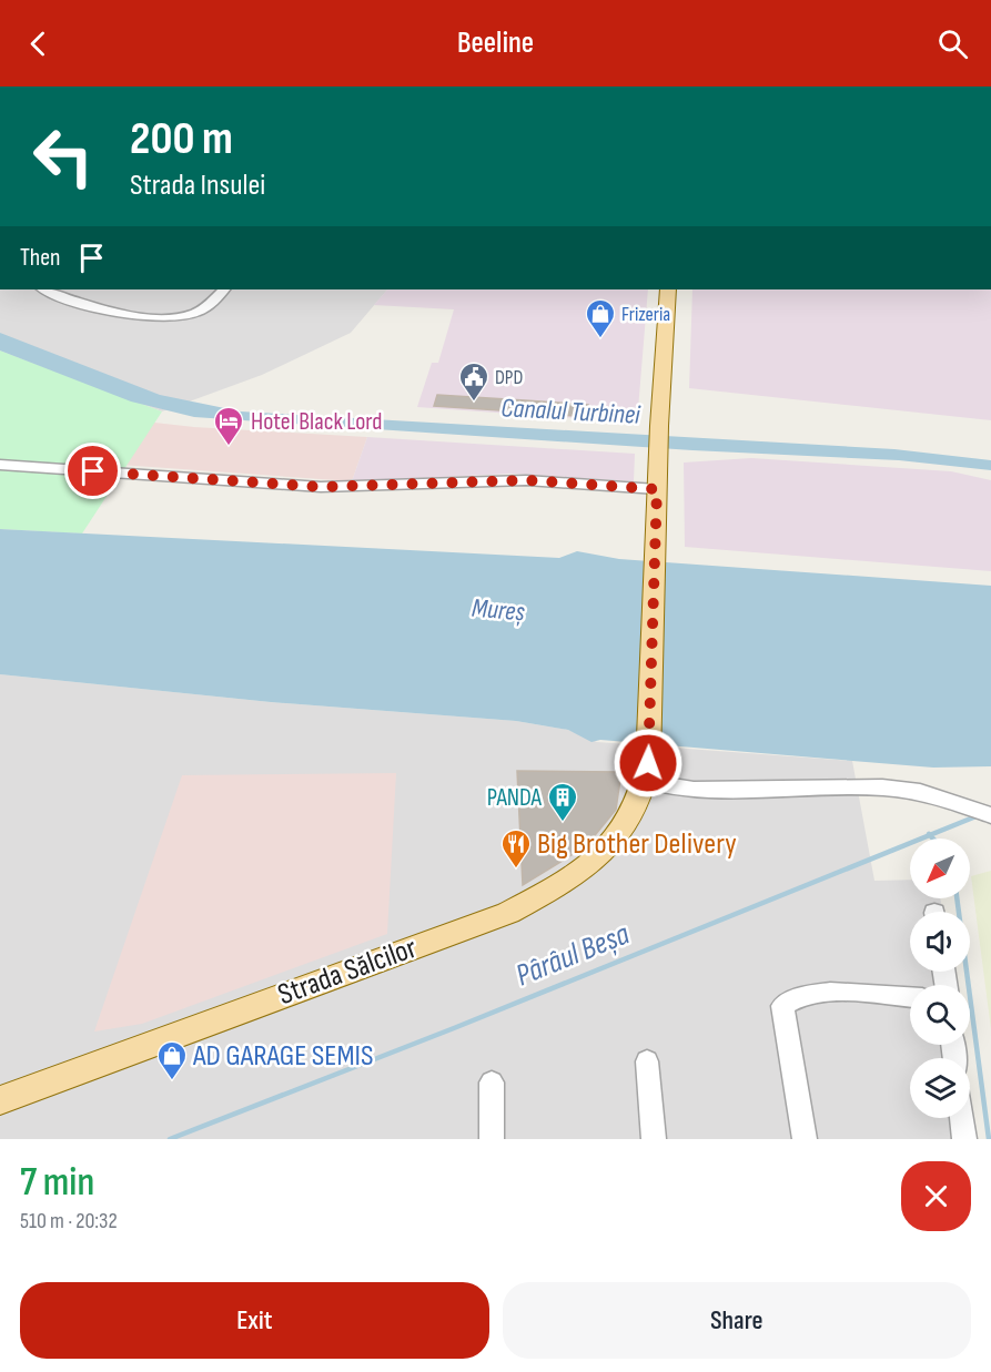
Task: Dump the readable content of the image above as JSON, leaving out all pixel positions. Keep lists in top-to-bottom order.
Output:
{
  "streets": {
    "main road": ["Strada Sălcilor"]
  },
  "water": ["Canalul Turbinei", "Mureș", "Pârâul Beșa"],
  "places": {
    "shop": ["Frizeria", "AD GARAGE SEMIS"],
    "public building": ["DPD"],
    "hotel": ["Hotel Black Lord"],
    "building": ["PANDA"],
    "restaurant": ["Big Brother Delivery"]
  },
  "north": "bottom left",
  "page": {
    "header": "Beeline",
    "turn": ["200 m", "Strada Insulei"],
    "then": "Then",
    "heading": ["7 min", "510 m · 20:32"],
    "buttons": ["Exit", "Share"]
  }
}
